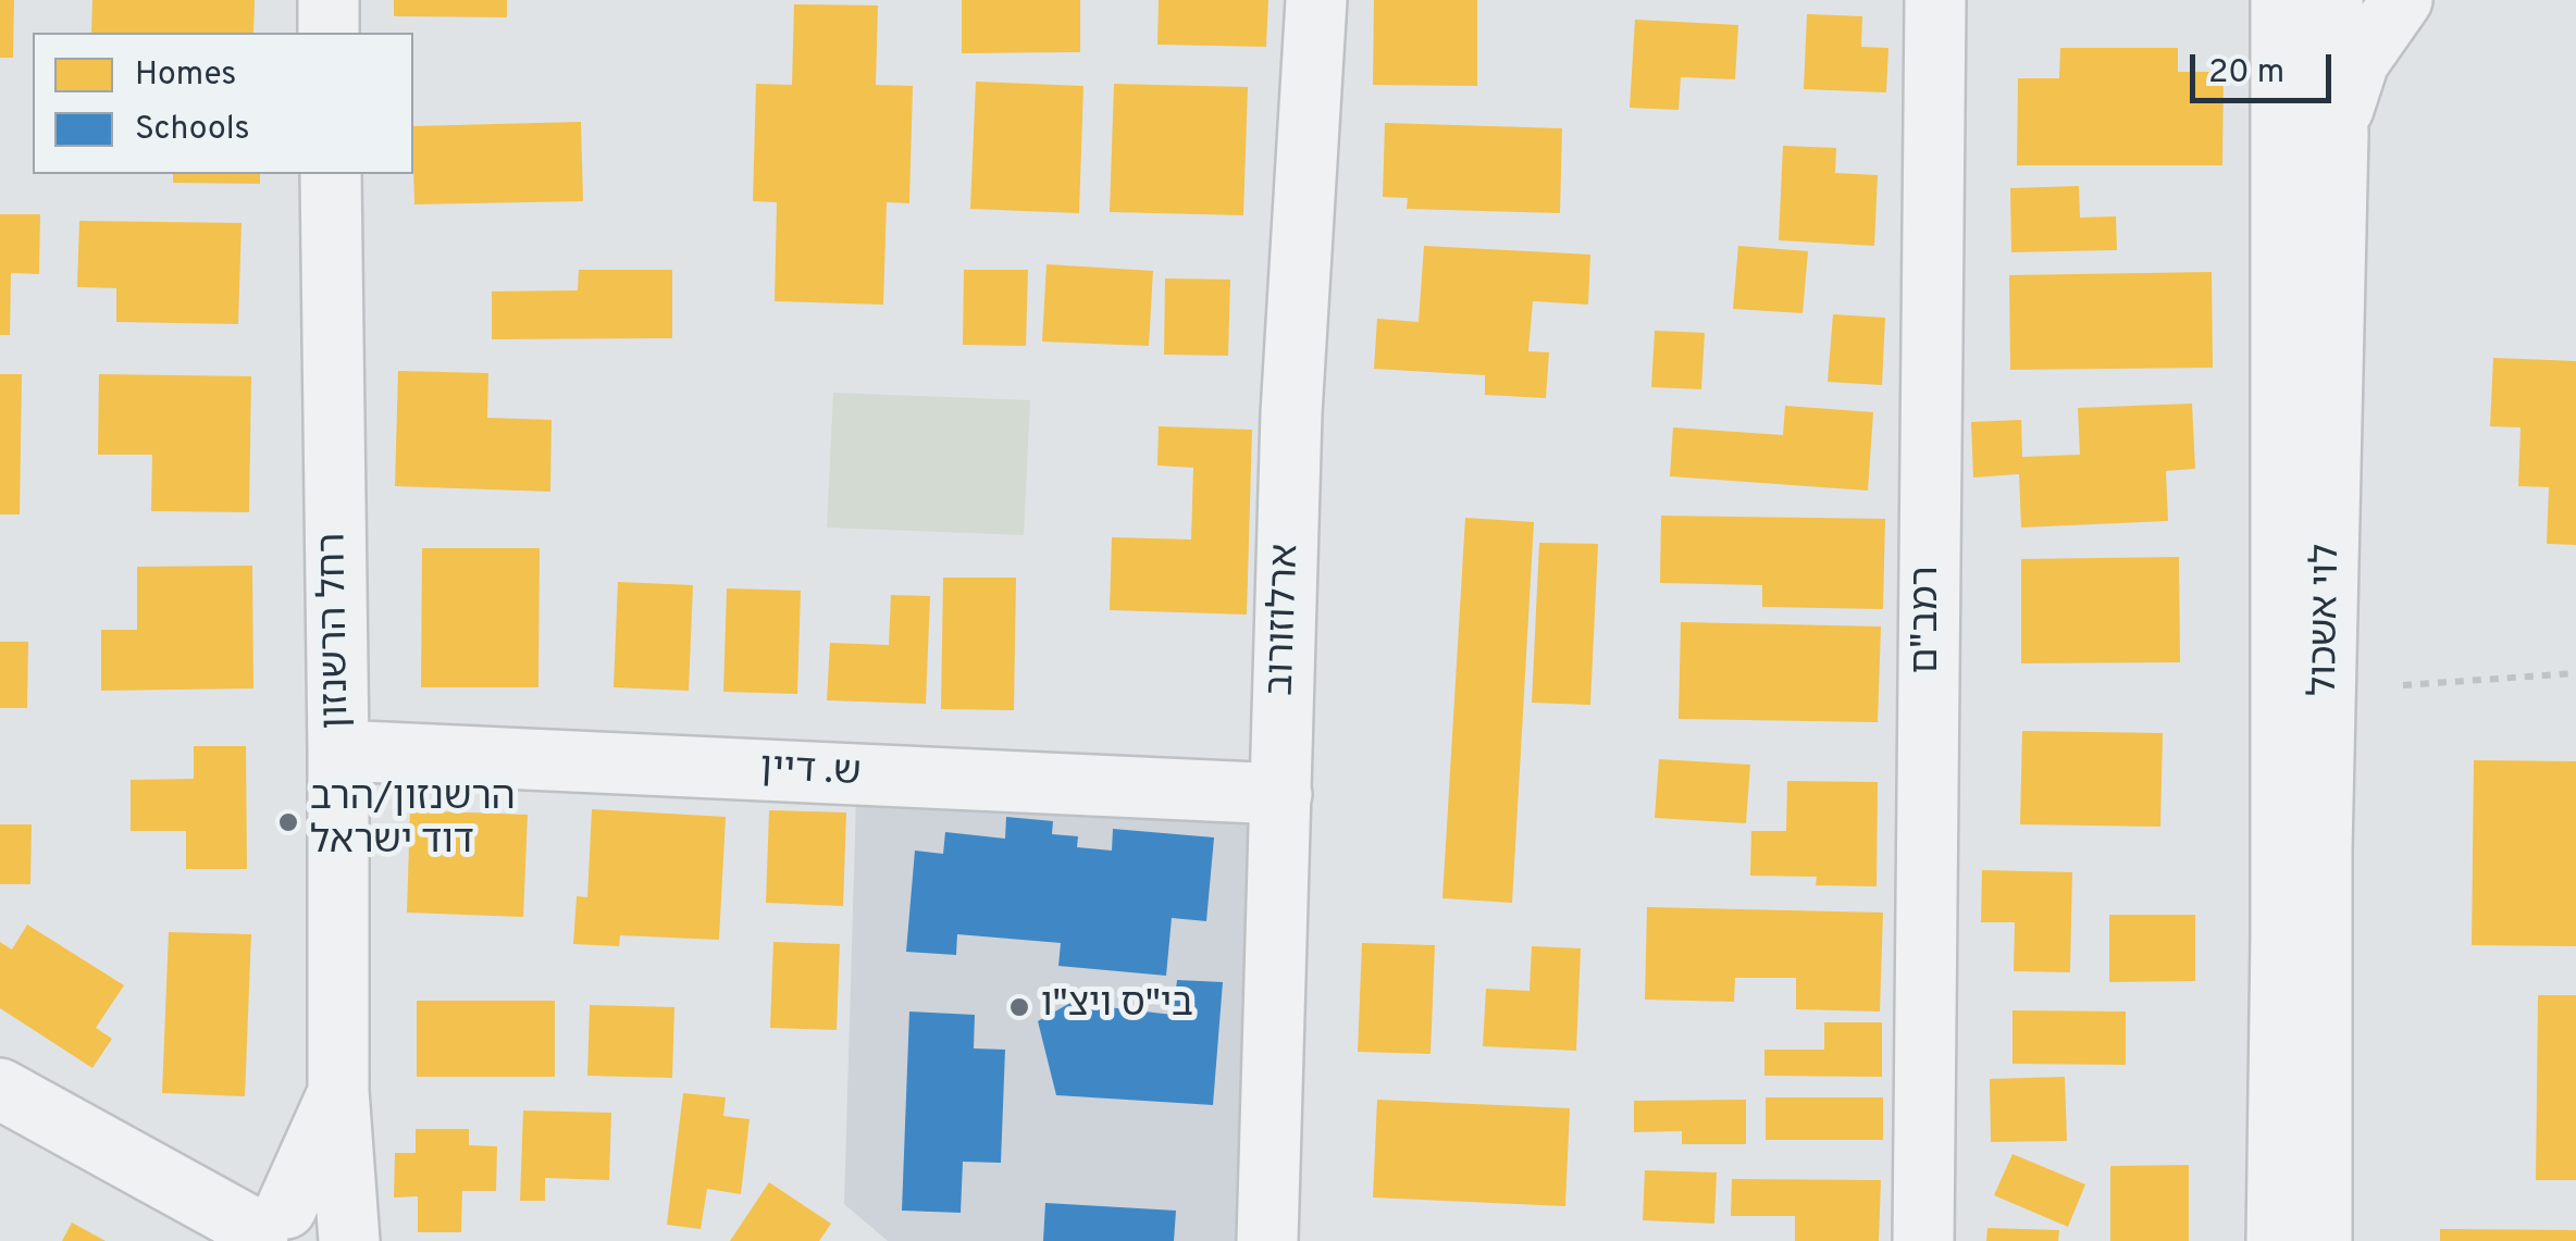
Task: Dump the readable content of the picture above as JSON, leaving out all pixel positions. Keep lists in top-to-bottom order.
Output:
{
  "streets": {
    "street": [
      "ארלוזורוב",
      "רמב\"ם",
      "לוי אשכול",
      "רחל הרשנזון",
      "ש. דיין"
    ]
  },
  "crossings": [
    ["ארלוזורוב", "ש. דיין"],
    ["רחל הרשנזון", "ש. דיין"]
  ],
  "places": ["הרשנזון/הרב דוד ישראל", "בי\"ס ויצ\"ו"],
  "legend": ["Homes", "Schools"],
  "scale_bar": "20 m"
}
